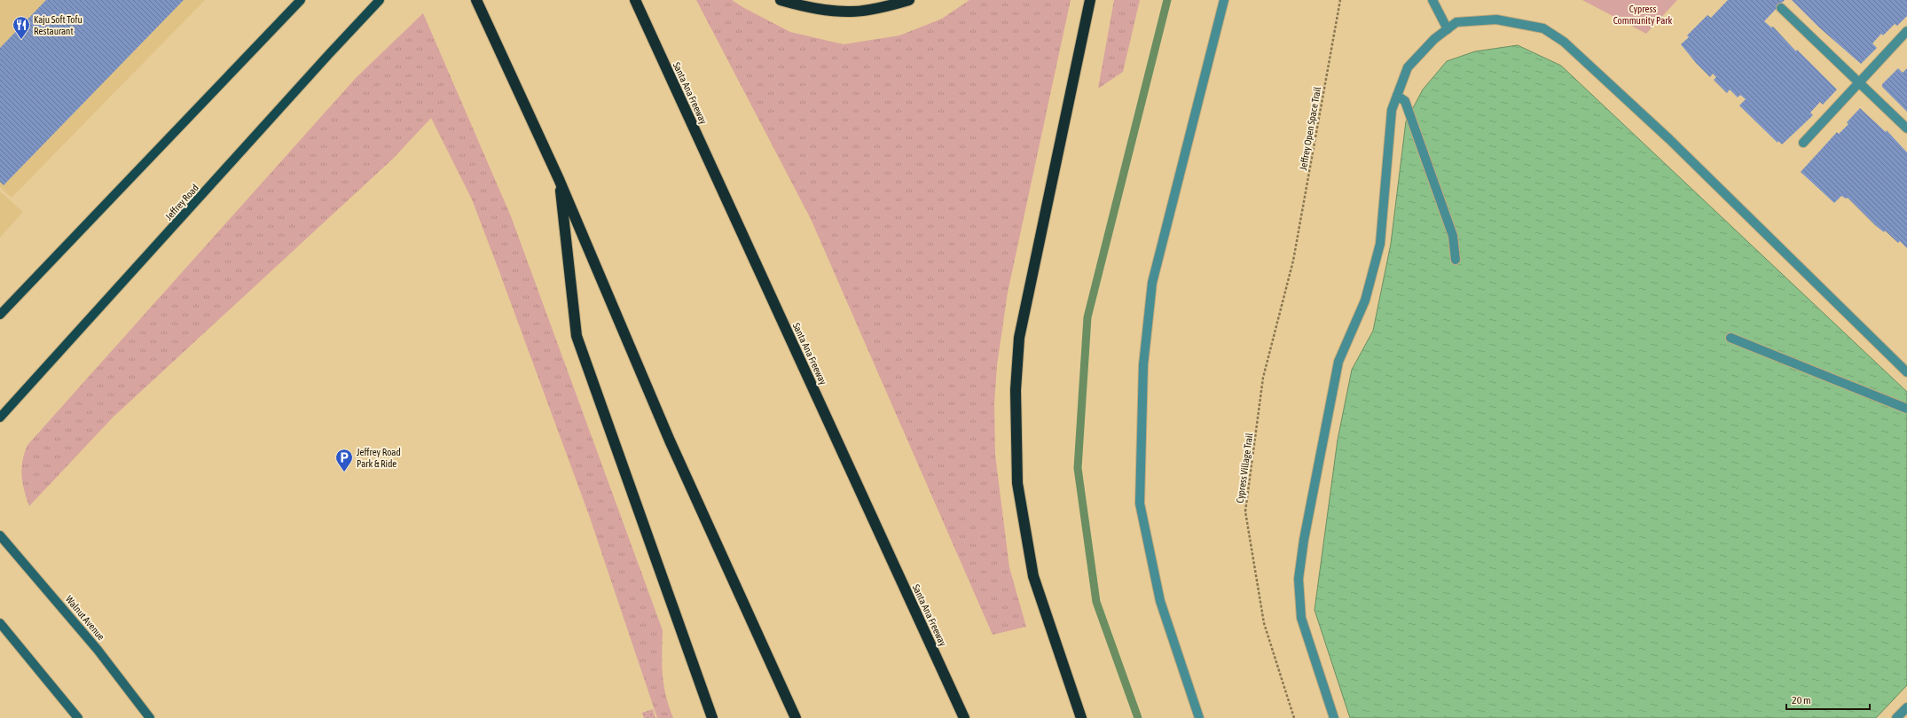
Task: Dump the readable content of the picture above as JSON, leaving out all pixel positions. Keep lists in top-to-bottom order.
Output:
{
  "streets": {
    "highway": ["Santa Ana Freeway"],
    "main road": ["Jeffrey Road", "Walnut Avenue"],
    "path": ["Jeffrey Open Space Trail", "Cypress Village Trail"]
  },
  "crossings": [
    ["Jeffrey Open Space Trail", "Cypress Village Trail"]
  ],
  "parks": ["Cypress Community Park"],
  "places": {
    "restaurant": ["Kaju Soft Tofu Restaurant"],
    "parking": ["Jeffrey Road Park & Ride"]
  },
  "scale_bar": "20 m"
}
